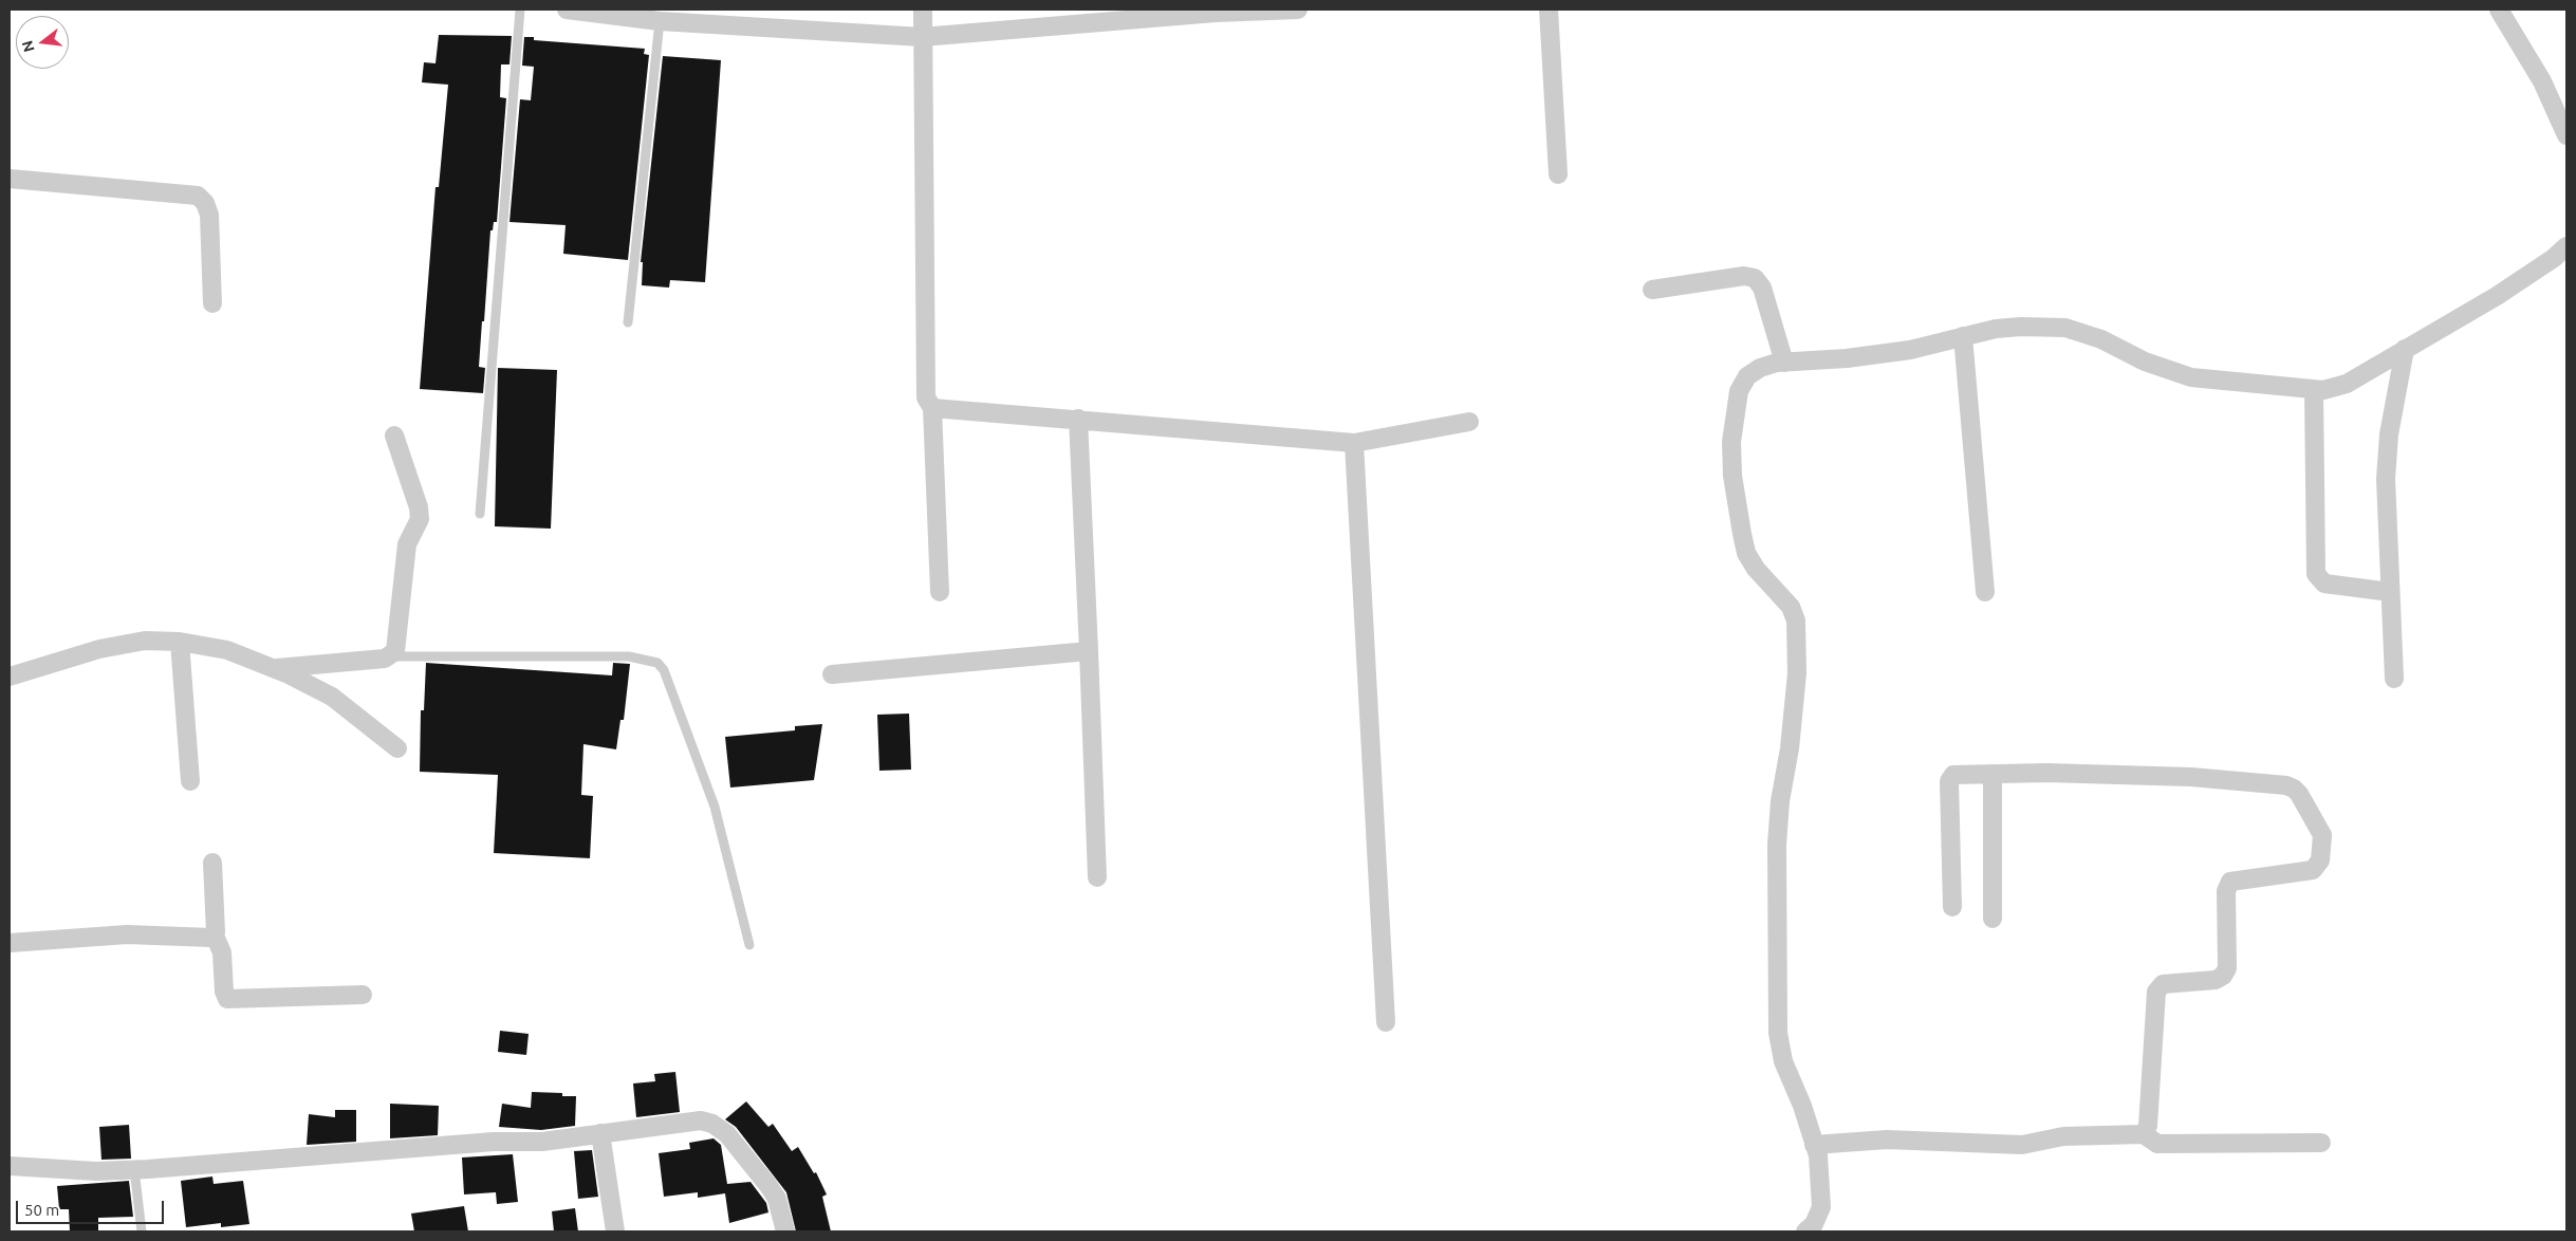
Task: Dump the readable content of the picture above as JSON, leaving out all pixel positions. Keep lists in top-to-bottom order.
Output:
{
  "scale_bar": "50 m",
  "north": "left"
}
